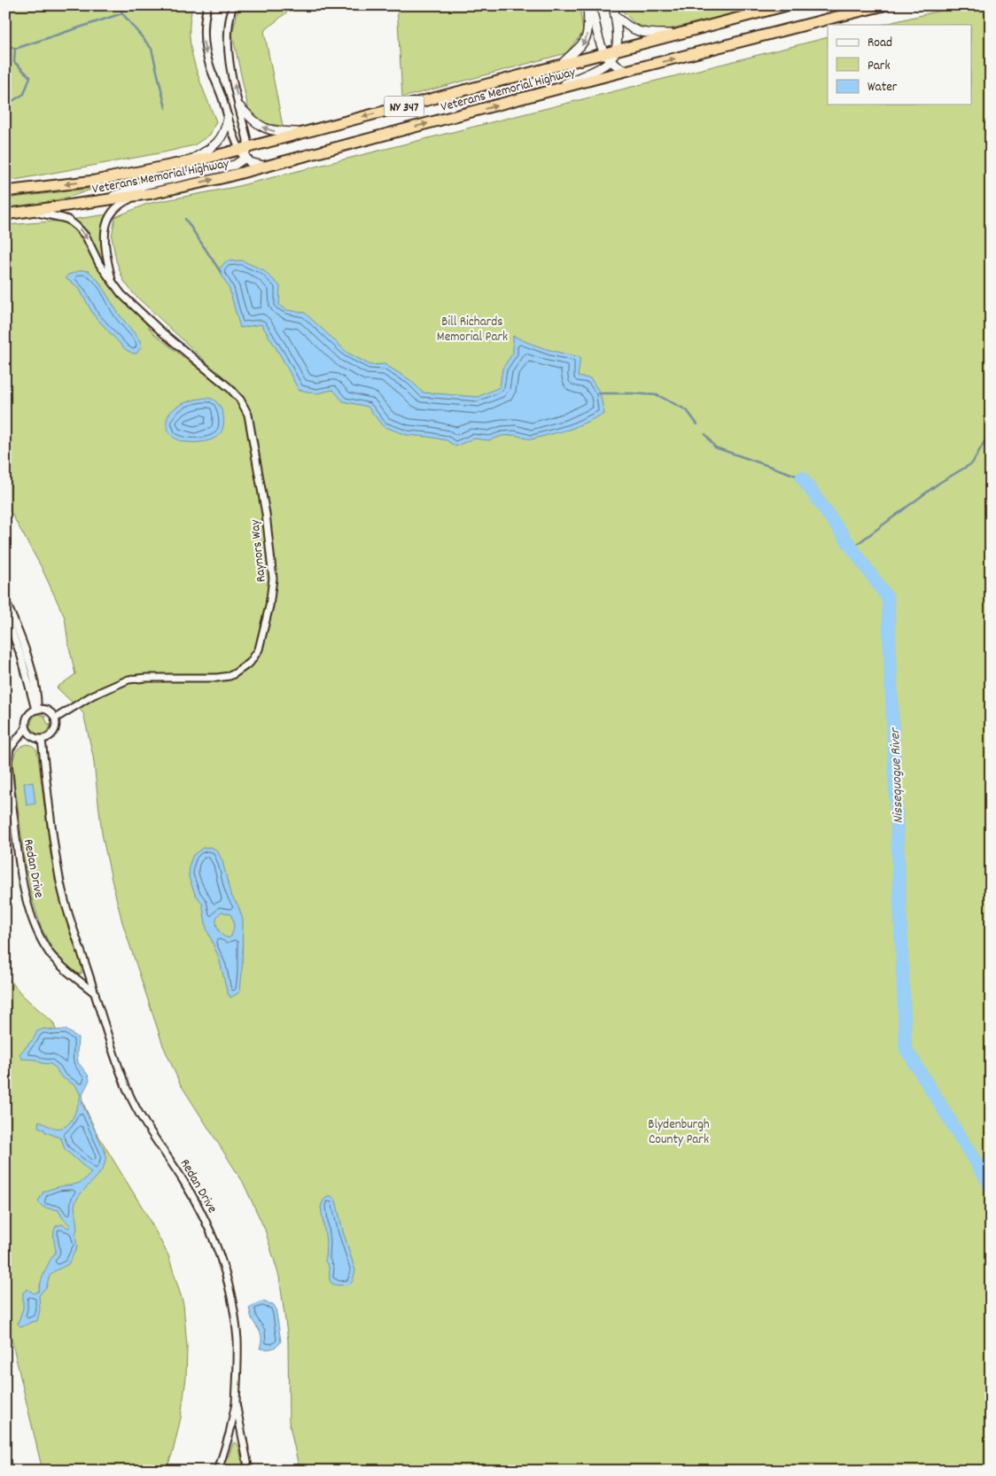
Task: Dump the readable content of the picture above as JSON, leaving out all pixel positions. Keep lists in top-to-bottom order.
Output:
{
  "streets": {
    "highway": ["Veterans Memorial Highway", "NY 347"],
    "street": ["Raynors Way", "Redan Drive"]
  },
  "crossings": [
    ["Veterans Memorial Highway", "Raynors Way"],
    ["Raynors Way", "Redan Drive"]
  ],
  "water": ["Nissequogue River"],
  "parks": ["Bill Richards Memorial Park", "Blydenburgh County Park"],
  "legend": ["Road", "Park", "Water"]
}
